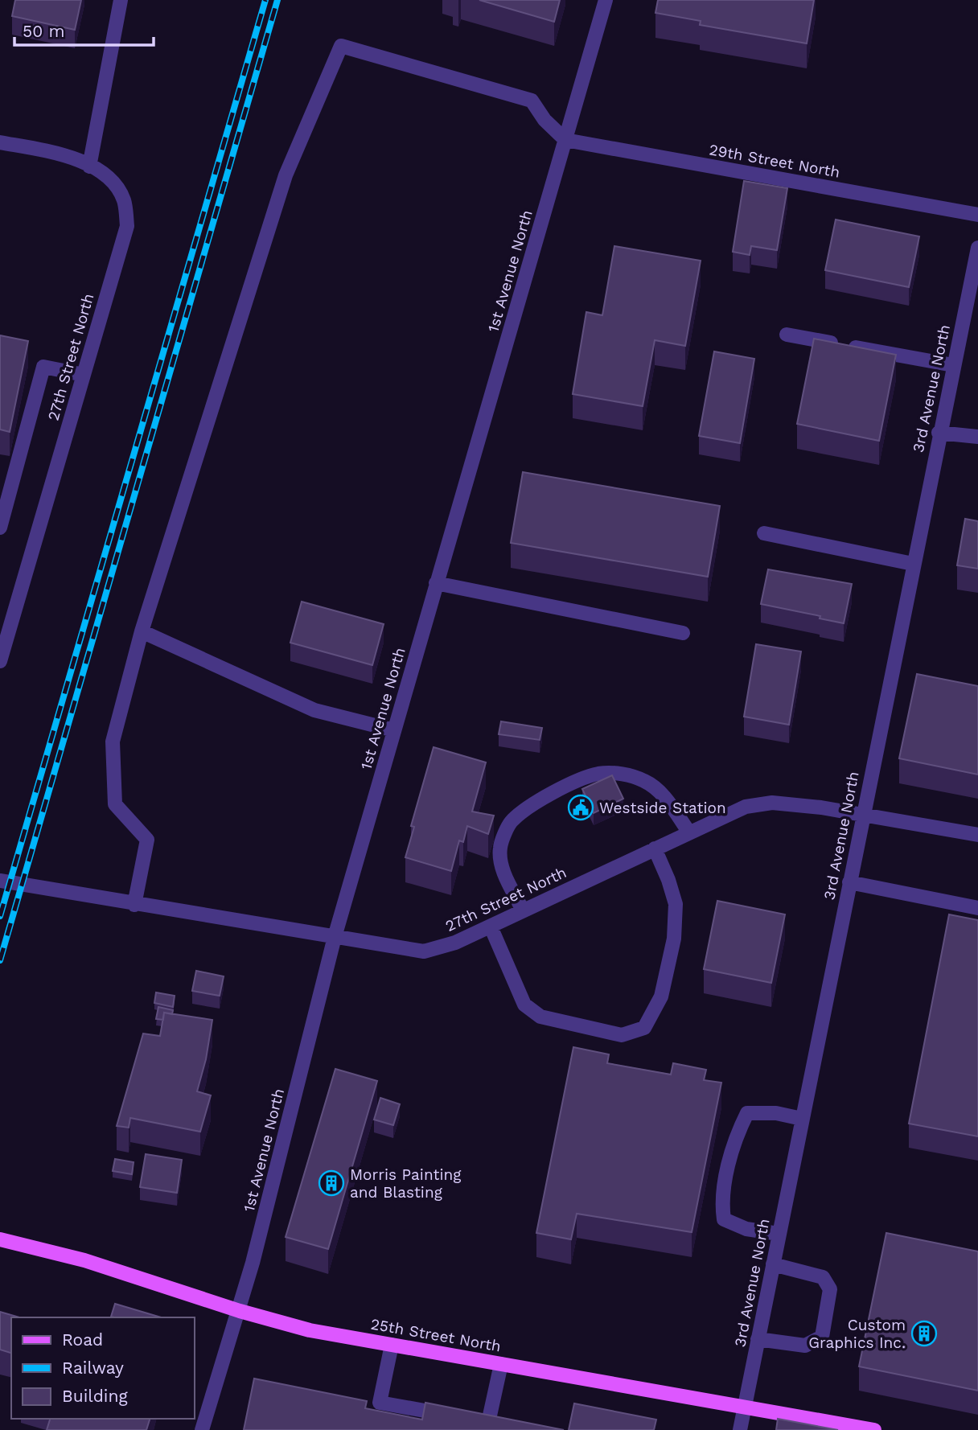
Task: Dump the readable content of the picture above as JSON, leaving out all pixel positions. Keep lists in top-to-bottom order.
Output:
{
  "streets": {
    "main road": ["25th Street North"],
    "street": [
      "29th Street North",
      "1st Avenue North",
      "27th Street North",
      "3rd Avenue North"
    ]
  },
  "crossings": [
    ["29th Street North", "1st Avenue North"],
    ["1st Avenue North", "27th Street North"],
    ["1st Avenue North", "25th Street North"],
    ["27th Street North", "3rd Avenue North"],
    ["3rd Avenue North", "25th Street North"]
  ],
  "places": {
    "public building": ["Westside Station"],
    "building": ["Morris Painting and Blasting", "Custom Graphics Inc."]
  },
  "legend": ["Road", "Railway", "Building"],
  "scale_bar": "50 m"
}
